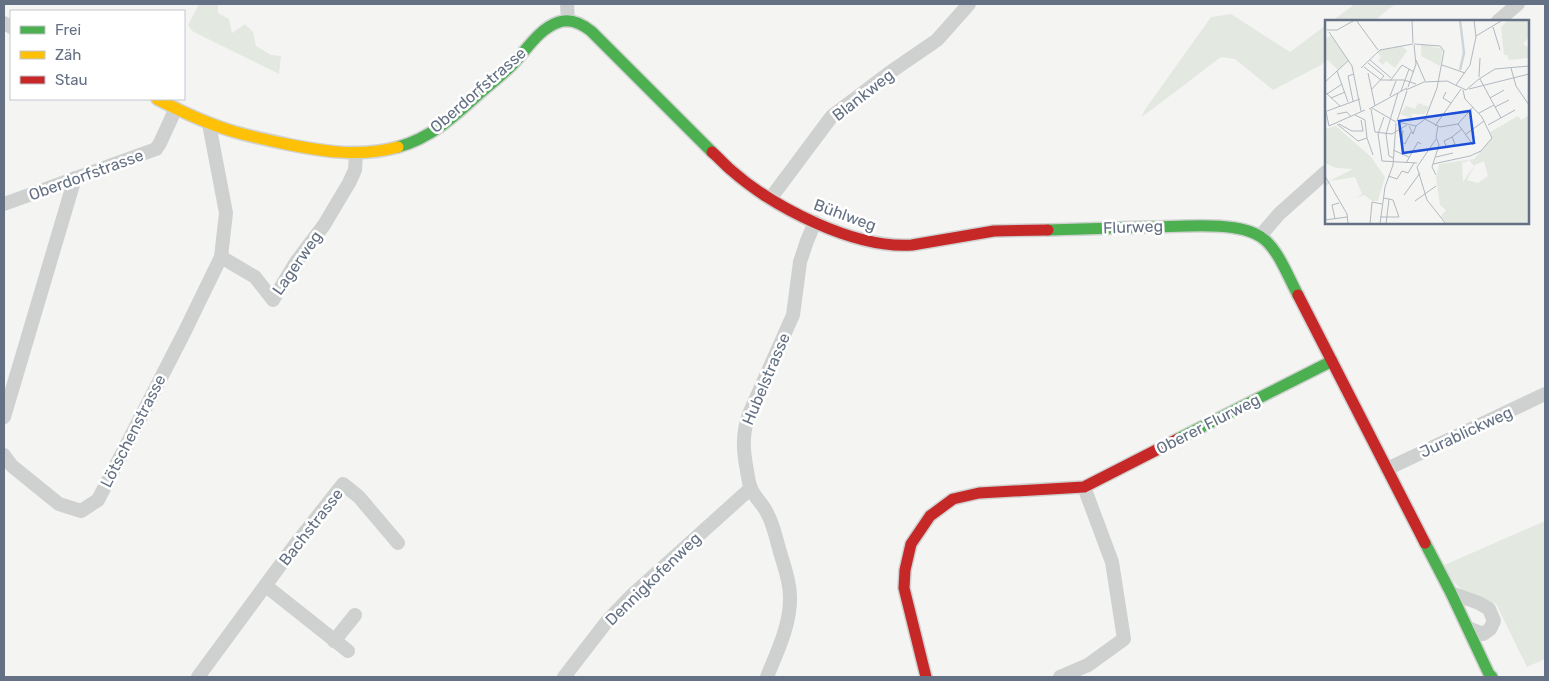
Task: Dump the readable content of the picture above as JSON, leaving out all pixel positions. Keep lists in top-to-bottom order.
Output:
{
  "streets": {
    "street": [
      "Oberdorfstrasse",
      "Blankweg",
      "Bühlweg",
      "Flurweg",
      "Lagerweg",
      "Hubelstrasse",
      "Oberer Flurweg",
      "Lötschenstrasse",
      "Jurablickweg",
      "Bachstrasse",
      "Dennigkofenweg"
    ]
  },
  "crossings": [
    ["Oberdorfstrasse", "Lagerweg"],
    ["Blankweg", "Bühlweg"],
    ["Bühlweg", "Flurweg"],
    ["Bühlweg", "Hubelstrasse"],
    ["Lagerweg", "Lötschenstrasse"],
    ["Hubelstrasse", "Dennigkofenweg"]
  ],
  "legend": ["Frei", "Zäh", "Stau"]
}
